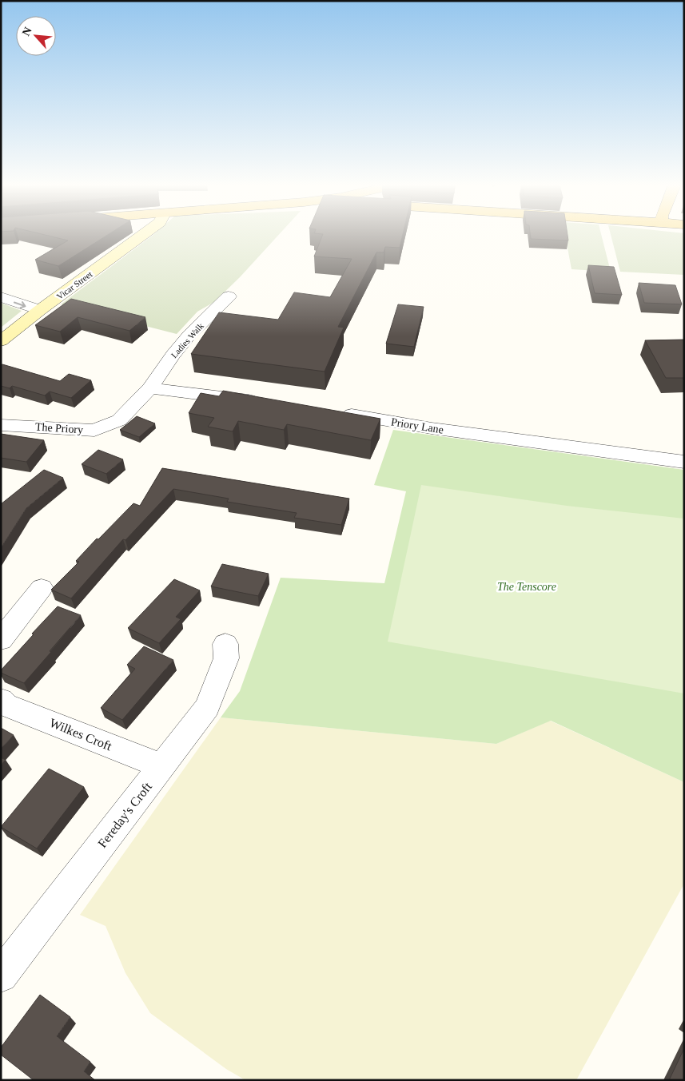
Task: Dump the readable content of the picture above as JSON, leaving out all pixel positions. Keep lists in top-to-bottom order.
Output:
{
  "streets": {
    "main road": ["Vicar Street"],
    "street": [
      "Ladies Walk",
      "Priory Lane",
      "The Priory",
      "Wilkes Croft",
      "Fereday's Croft"
    ]
  },
  "crossings": [
    ["Ladies Walk", "The Priory"],
    ["Wilkes Croft", "Fereday's Croft"]
  ],
  "parks": ["The Tenscore"],
  "north": "top left"
}
